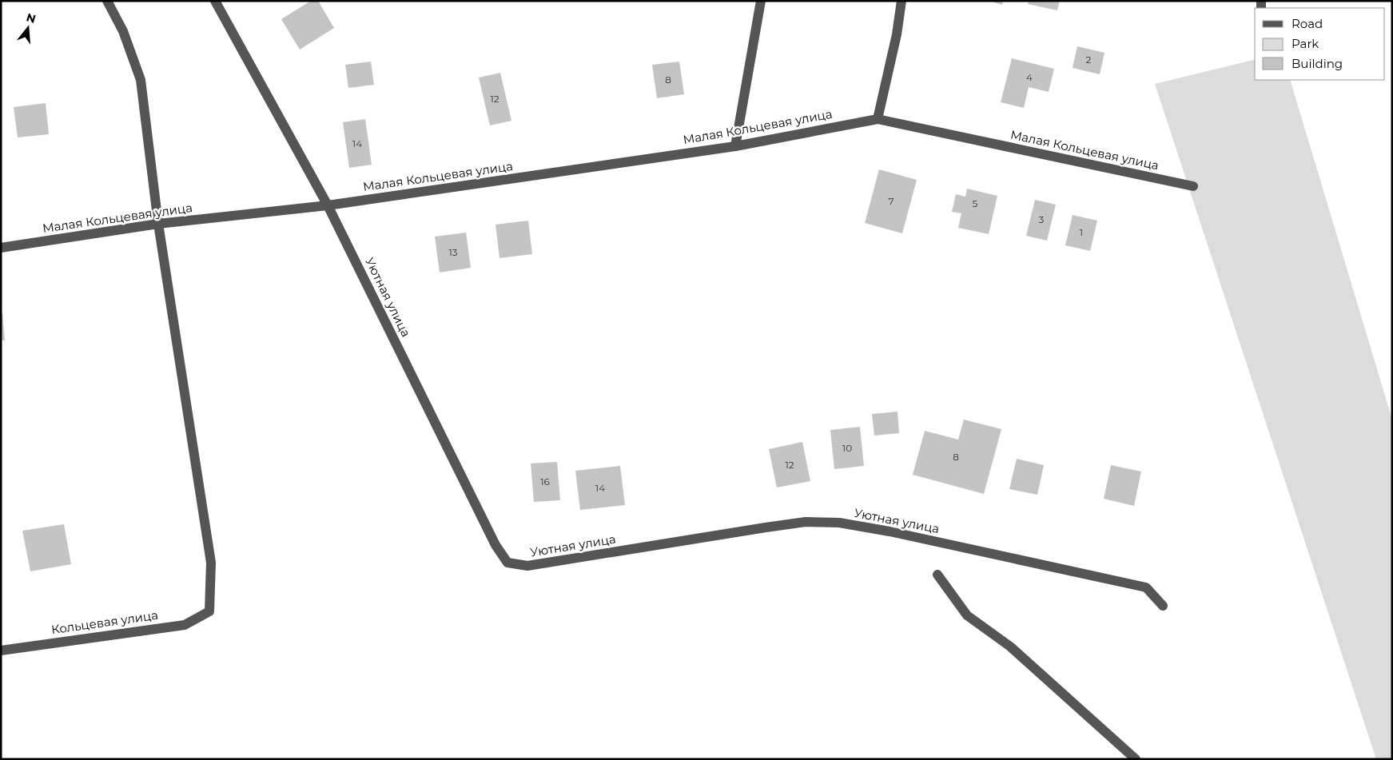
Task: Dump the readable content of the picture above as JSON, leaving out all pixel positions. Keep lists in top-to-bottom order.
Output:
{
  "streets": {
    "street": ["Малая Кольцевая улица", "Уютная улица", "Кольцевая улица"]
  },
  "crossings": [
    ["Малая Кольцевая улица", "Уютная улица"],
    ["Малая Кольцевая улица", "Кольцевая улица"]
  ],
  "house_numbers": [
    "2",
    "4",
    "8",
    "12",
    "14",
    "7",
    "5",
    "3",
    "1",
    "13",
    "10",
    "8",
    "12",
    "16",
    "14"
  ],
  "legend": ["Road", "Park", "Building"],
  "north": "top"
}
